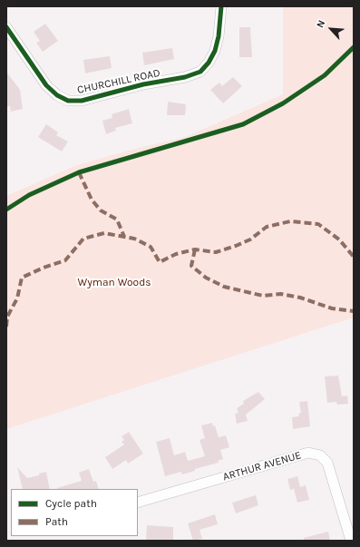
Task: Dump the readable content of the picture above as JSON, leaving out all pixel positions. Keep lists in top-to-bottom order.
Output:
{
  "streets": {
    "street": ["CHURCHILL ROAD", "ARTHUR AVENUE"]
  },
  "parks": ["Wyman Woods"],
  "legend": ["Cycle path", "Path"],
  "north": "top left"
}
